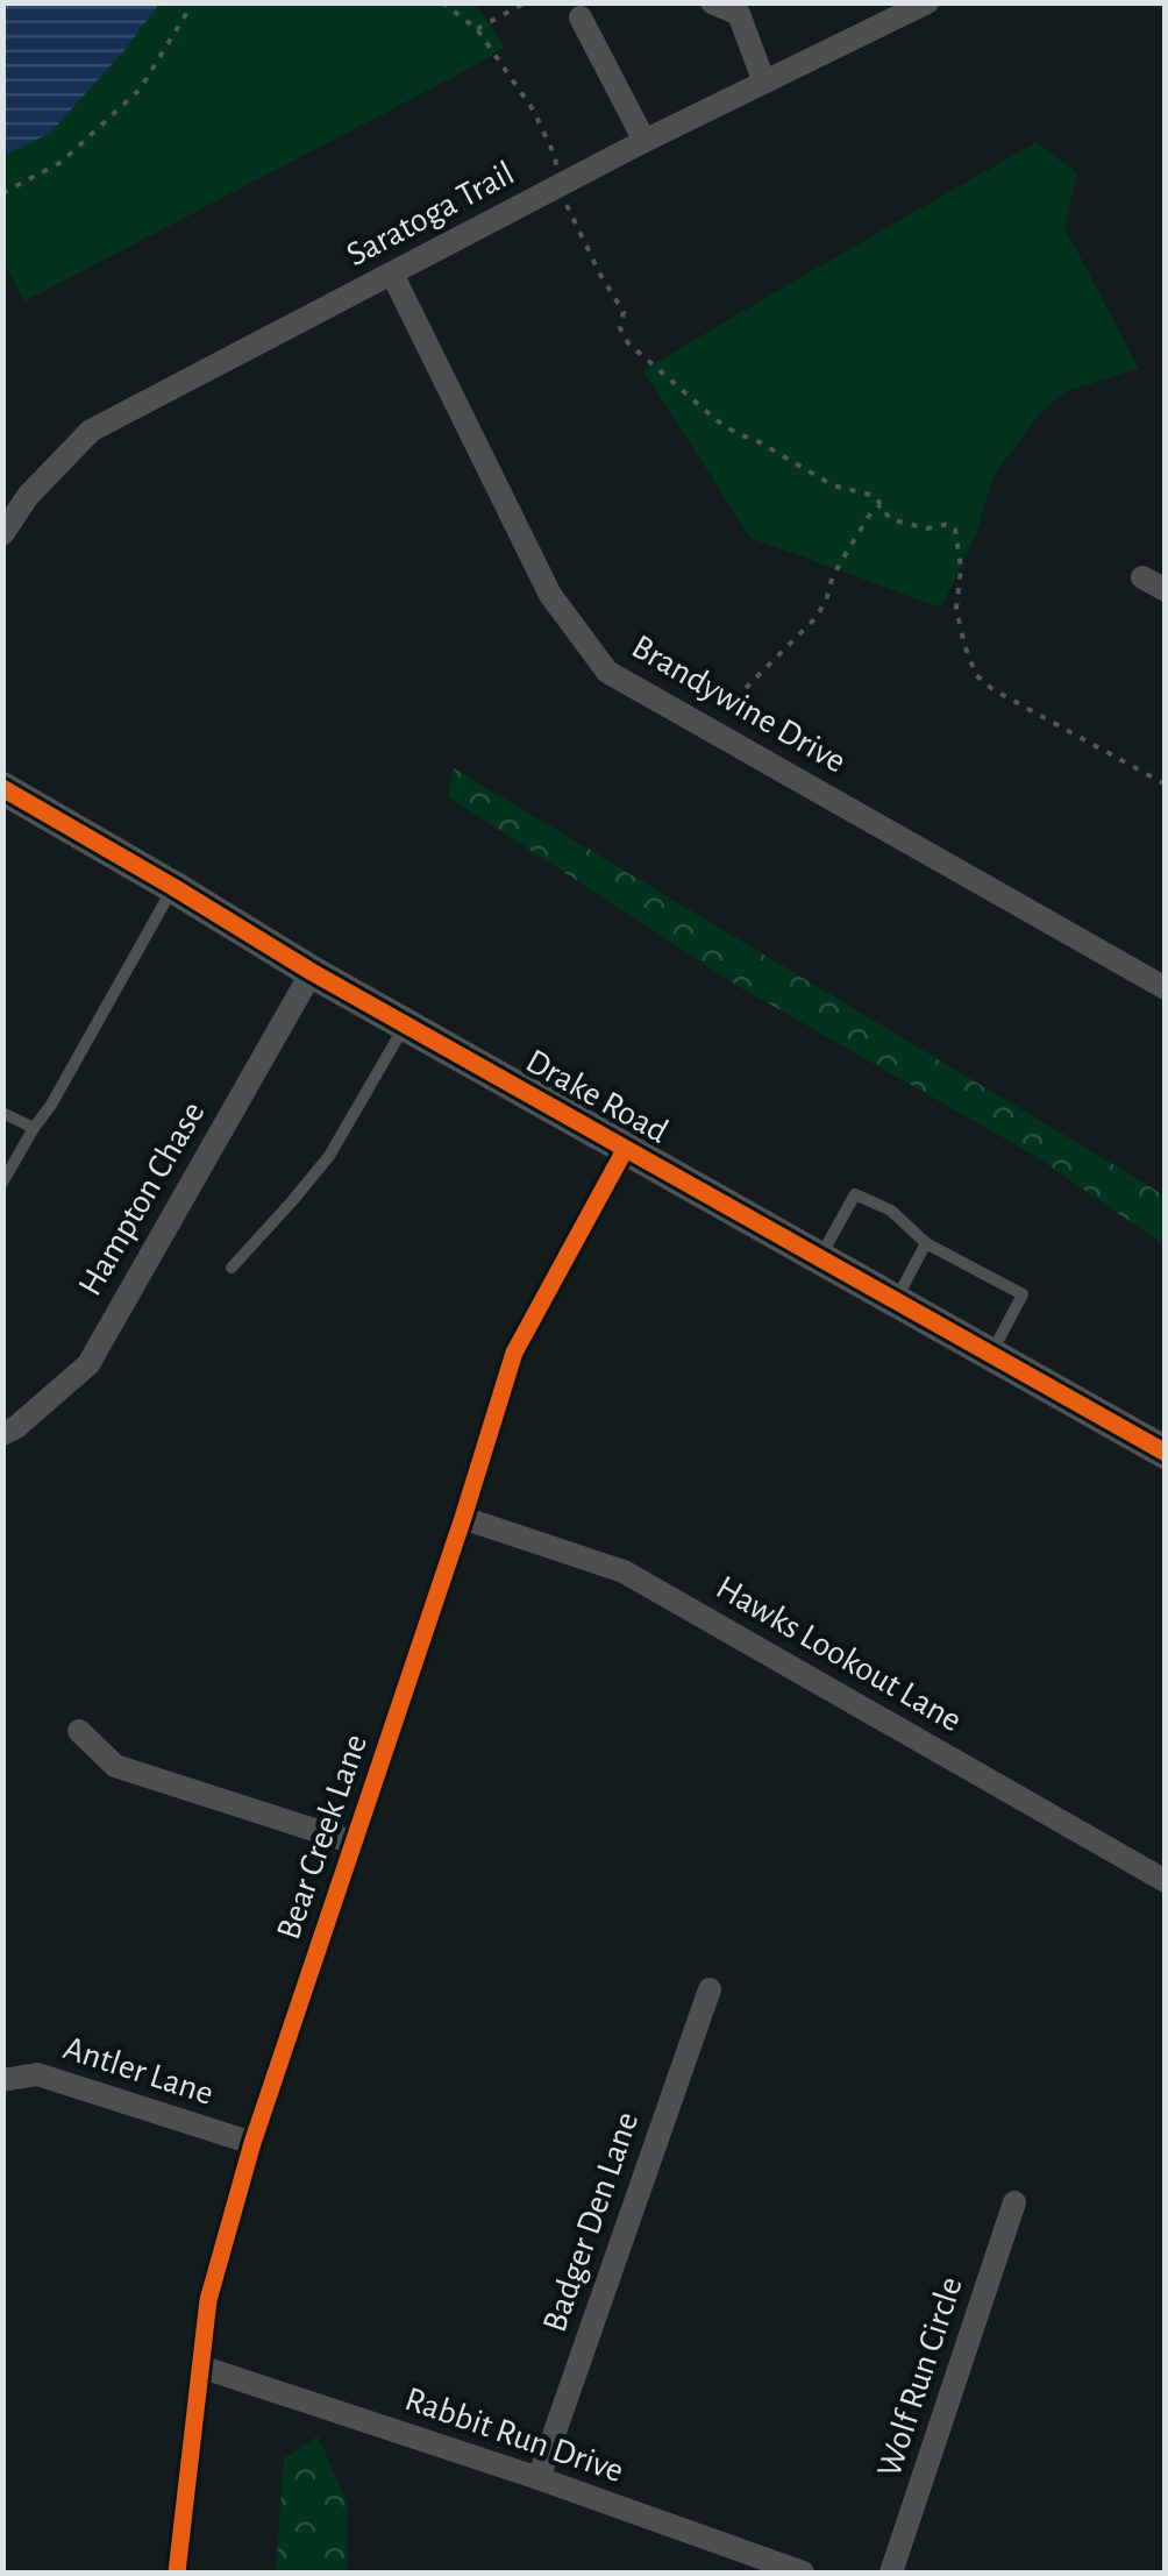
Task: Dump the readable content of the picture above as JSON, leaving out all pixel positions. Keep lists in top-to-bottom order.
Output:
{
  "streets": {
    "street": [
      "Saratoga Trail",
      "Brandywine Drive",
      "Drake Road",
      "Hampton Chase",
      "Hawks Lookout Lane",
      "Bear Creek Lane",
      "Antler Lane",
      "Badger Den Lane",
      "Wolf Run Circle",
      "Rabbit Run Drive"
    ]
  },
  "crossings": [
    ["Saratoga Trail", "Brandywine Drive"],
    ["Drake Road", "Hampton Chase"],
    ["Drake Road", "Bear Creek Lane"],
    ["Hawks Lookout Lane", "Bear Creek Lane"],
    ["Bear Creek Lane", "Antler Lane"],
    ["Bear Creek Lane", "Rabbit Run Drive"],
    ["Badger Den Lane", "Rabbit Run Drive"]
  ]
}
